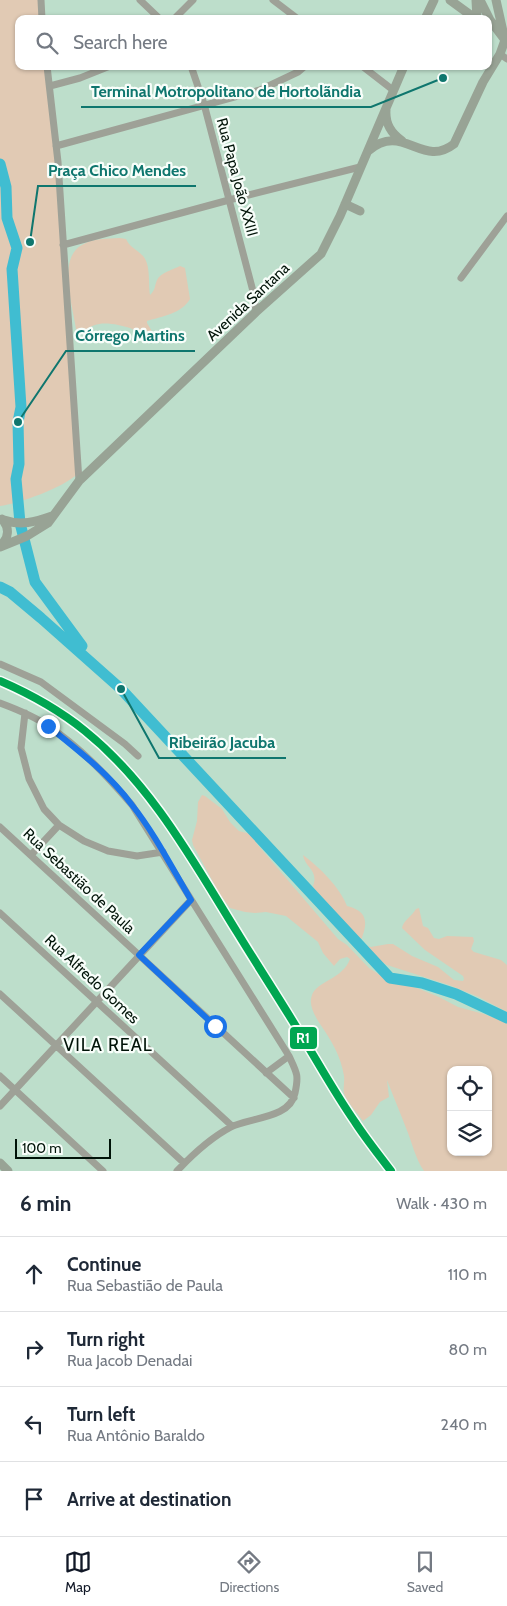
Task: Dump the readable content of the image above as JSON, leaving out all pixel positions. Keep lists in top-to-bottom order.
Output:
{
  "streets": {
    "main road": ["Avenida Santana"],
    "street": ["Rua Papa João XXIII", "Rua Sebastião de Paula", "Rua Alfredo Gomes"]
  },
  "crossings": [
    ["Rua Papa João XXIII", "Avenida Santana"]
  ],
  "districts": ["VILA REAL"],
  "places": [
    "Terminal Motropolitano de Hortolãndia",
    "Praça Chico Mendes",
    "Córrego Martins",
    "Ribeirão Jacuba"
  ],
  "lines": ["transit line R1"],
  "scale_bar": "100 m",
  "page": {
    "search": "Search here",
    "scale": "100 m",
    "heading": ["6 min", "Walk · 430 m"],
    "list": [
      ["Continue", "Rua Sebastião de Paula", "110 m"],
      ["Turn right", "Rua Jacob Denadai", "80 m"],
      ["Turn left", "Rua Antônio Baraldo", "240 m"],
      "Arrive at destination"
    ],
    "nav": ["Map", "Directions", "Saved"]
  }
}
